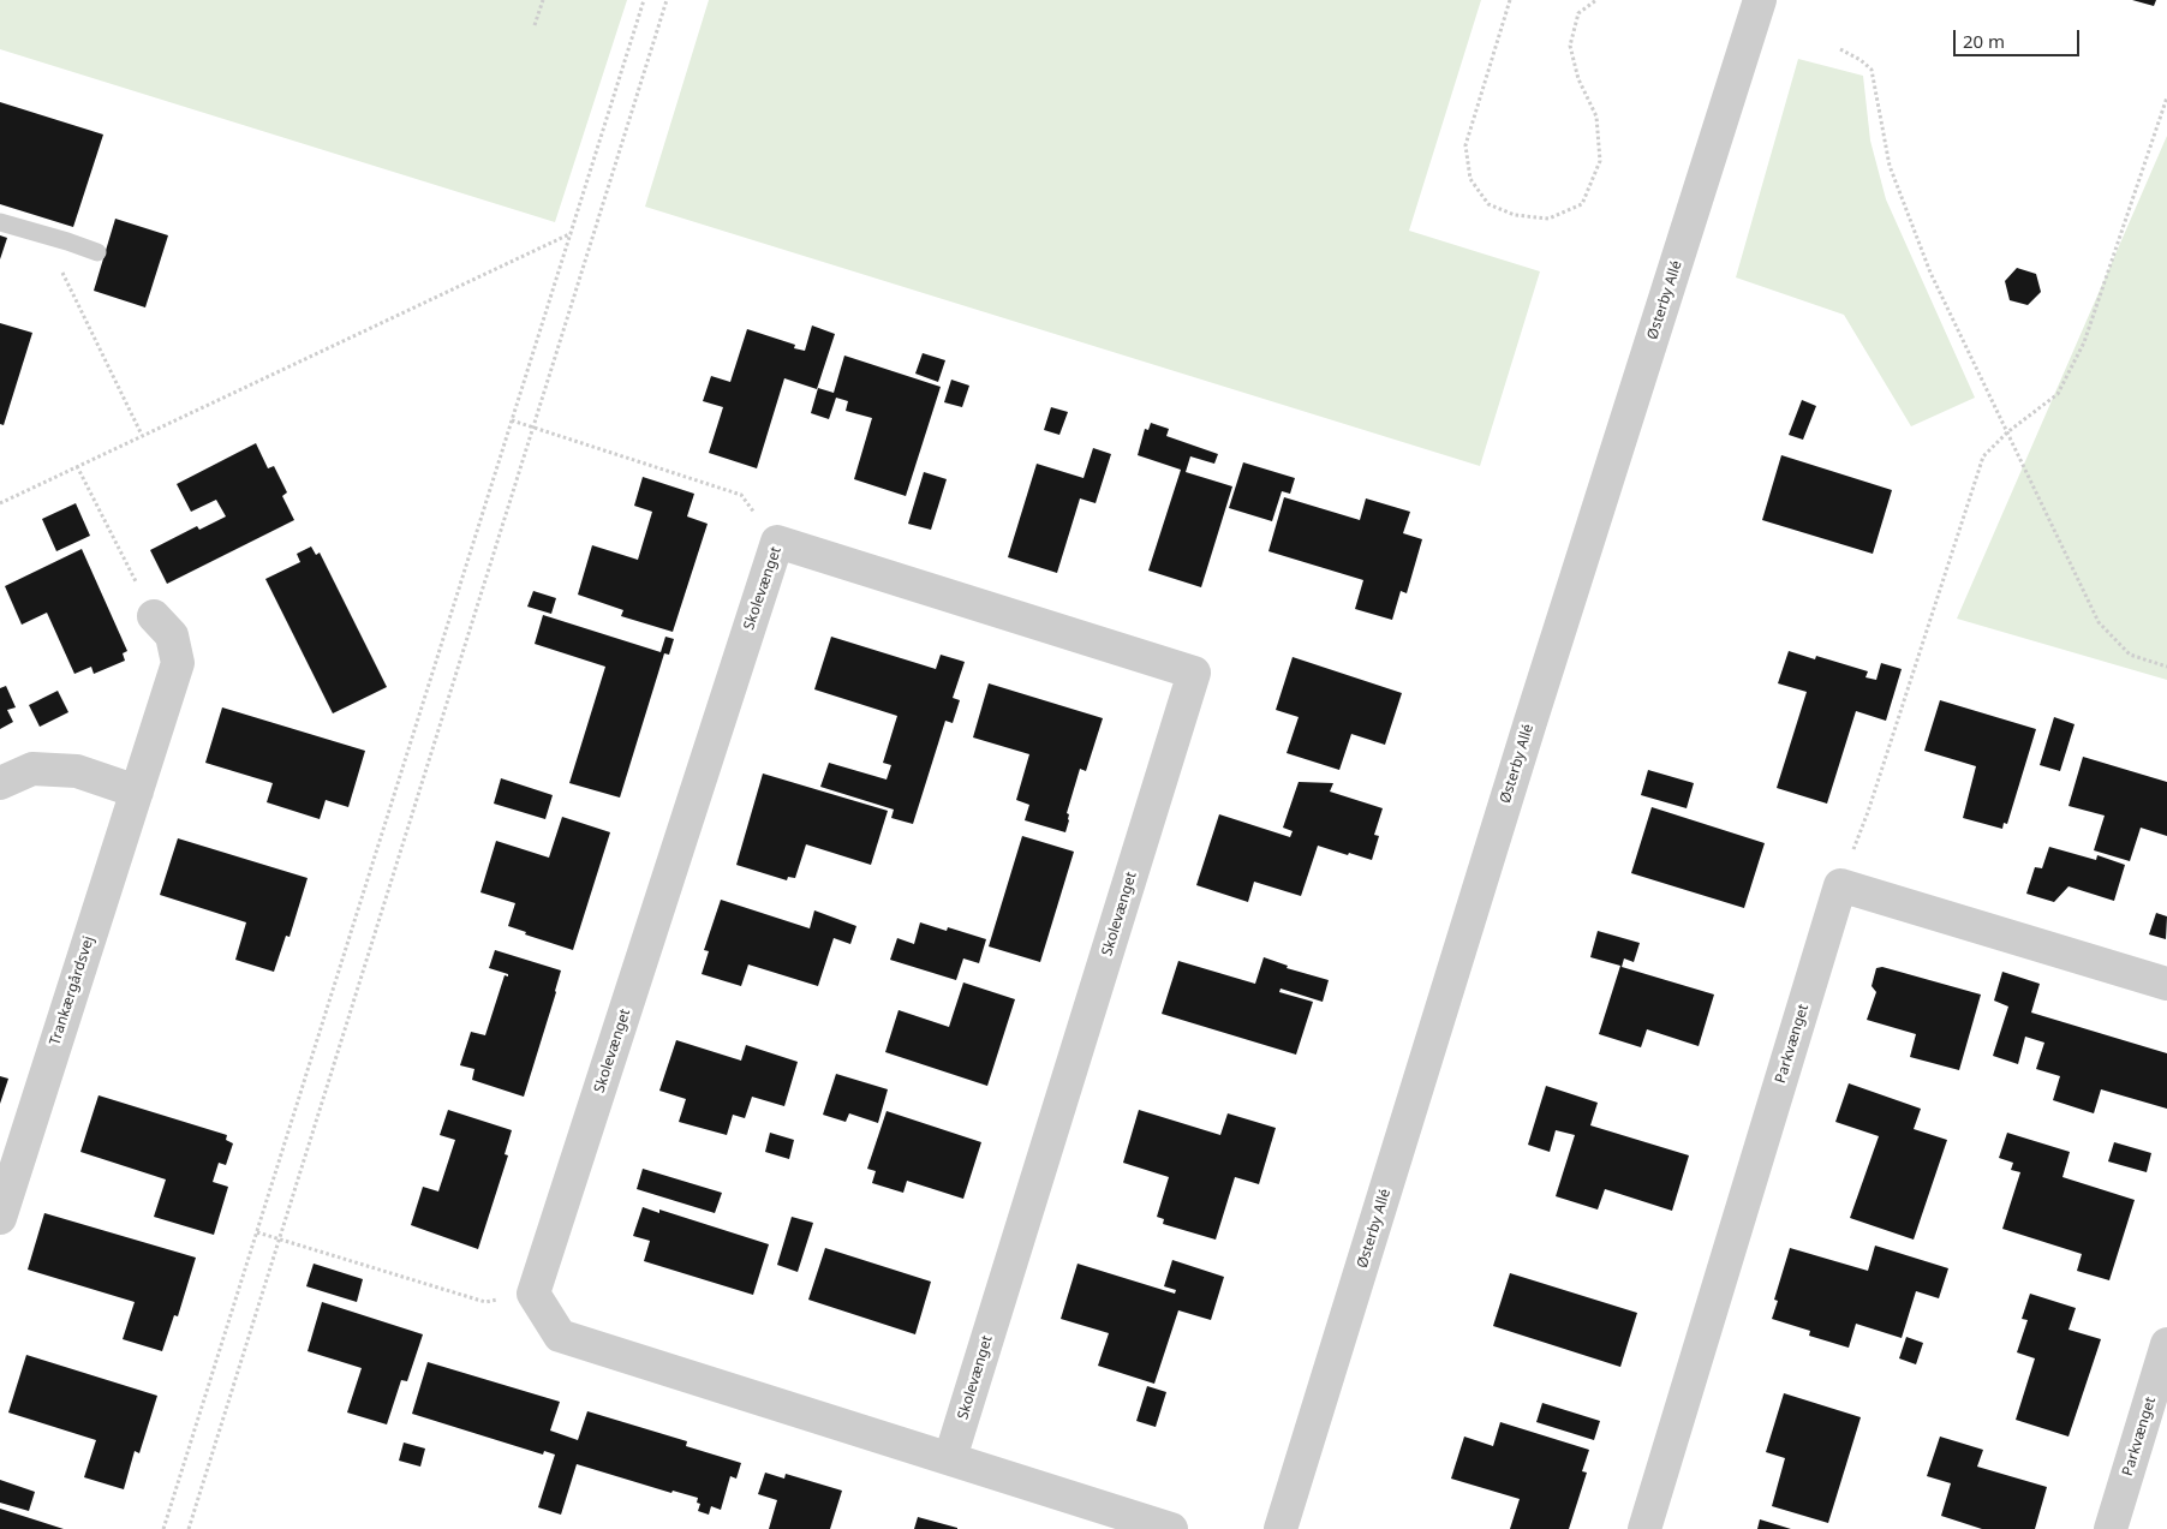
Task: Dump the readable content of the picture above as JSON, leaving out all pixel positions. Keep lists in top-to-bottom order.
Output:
{
  "streets": {
    "street": [
      "Østerby Allé",
      "Skolevænget",
      "Trankærgårdsvej",
      "Parkvænget"
    ]
  },
  "scale_bar": "20 m"
}
